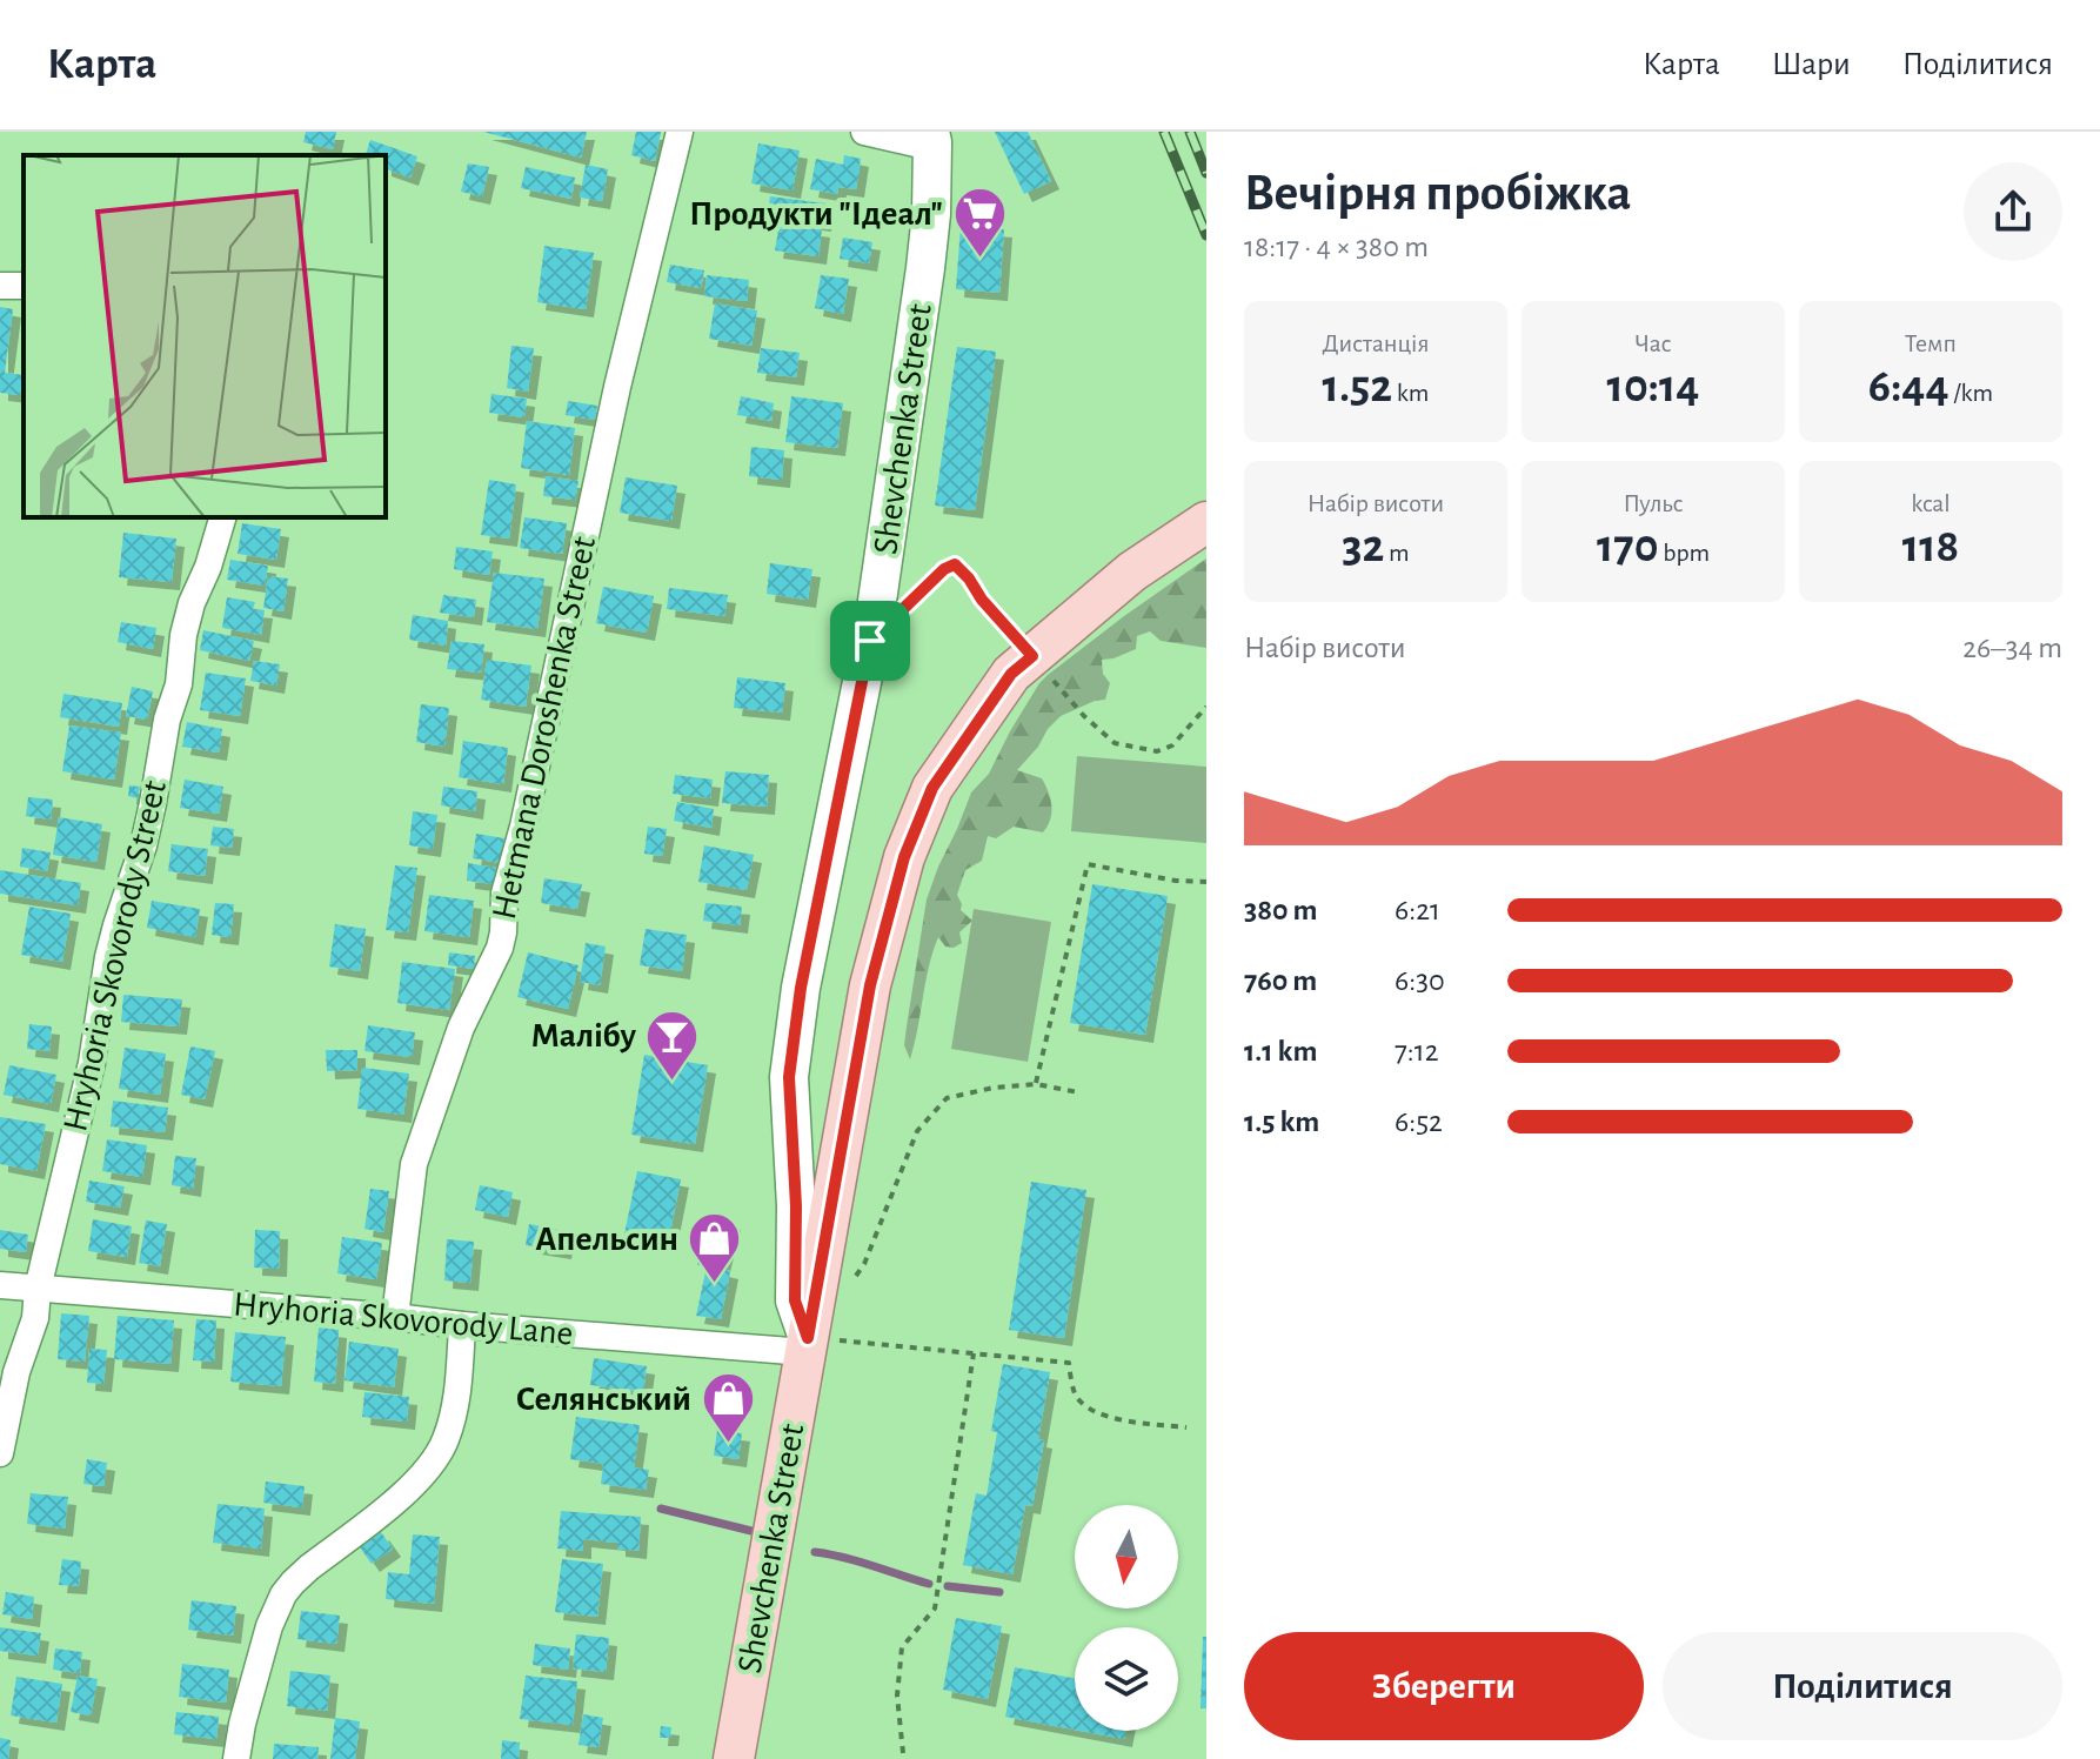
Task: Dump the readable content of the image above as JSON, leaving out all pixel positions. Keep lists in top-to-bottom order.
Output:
{
  "streets": {
    "main road": ["Shevchenka Street"],
    "street": ["Hetmana Doroshenka Street", "Hryhoria Skovorody Street", "Hryhoria Skovorody Lane"]
  },
  "crossings": [
    ["Shevchenka Street", "Hryhoria Skovorody Lane"],
    ["Hetmana Doroshenka Street", "Hryhoria Skovorody Lane"],
    ["Hryhoria Skovorody Street", "Hryhoria Skovorody Lane"]
  ],
  "places": {
    "supermarket": ["Продукти \"Ідеал\""],
    "bar": ["Малібу"],
    "shop": ["Апельсин", "Селянський"]
  },
  "north": "bottom",
  "page": {
    "header": "Карта",
    "nav": ["Карта", "Шари", "Поділитися"],
    "heading": ["Вечірня пробіжка", "18:17 · 4 × 380 m"],
    "stats": [
      ["Дистанція", "1.52 km"],
      ["Час", "10:14"],
      ["Темп", "6:44 /km"],
      ["Набір висоти", "32 m"],
      ["Пульс", "170 bpm"],
      ["kcal", "118"]
    ],
    "chart": ["Набір висоти", "26–34 m"],
    "list": [
      {
        "name": "380 m",
        "note": "6:21"
      },
      {
        "name": "760 m",
        "note": "6:30"
      },
      {
        "name": "1.1 km",
        "note": "7:12"
      },
      {
        "name": "1.5 km",
        "note": "6:52"
      }
    ],
    "buttons": ["Зберегти", "Поділитися"]
  }
}
